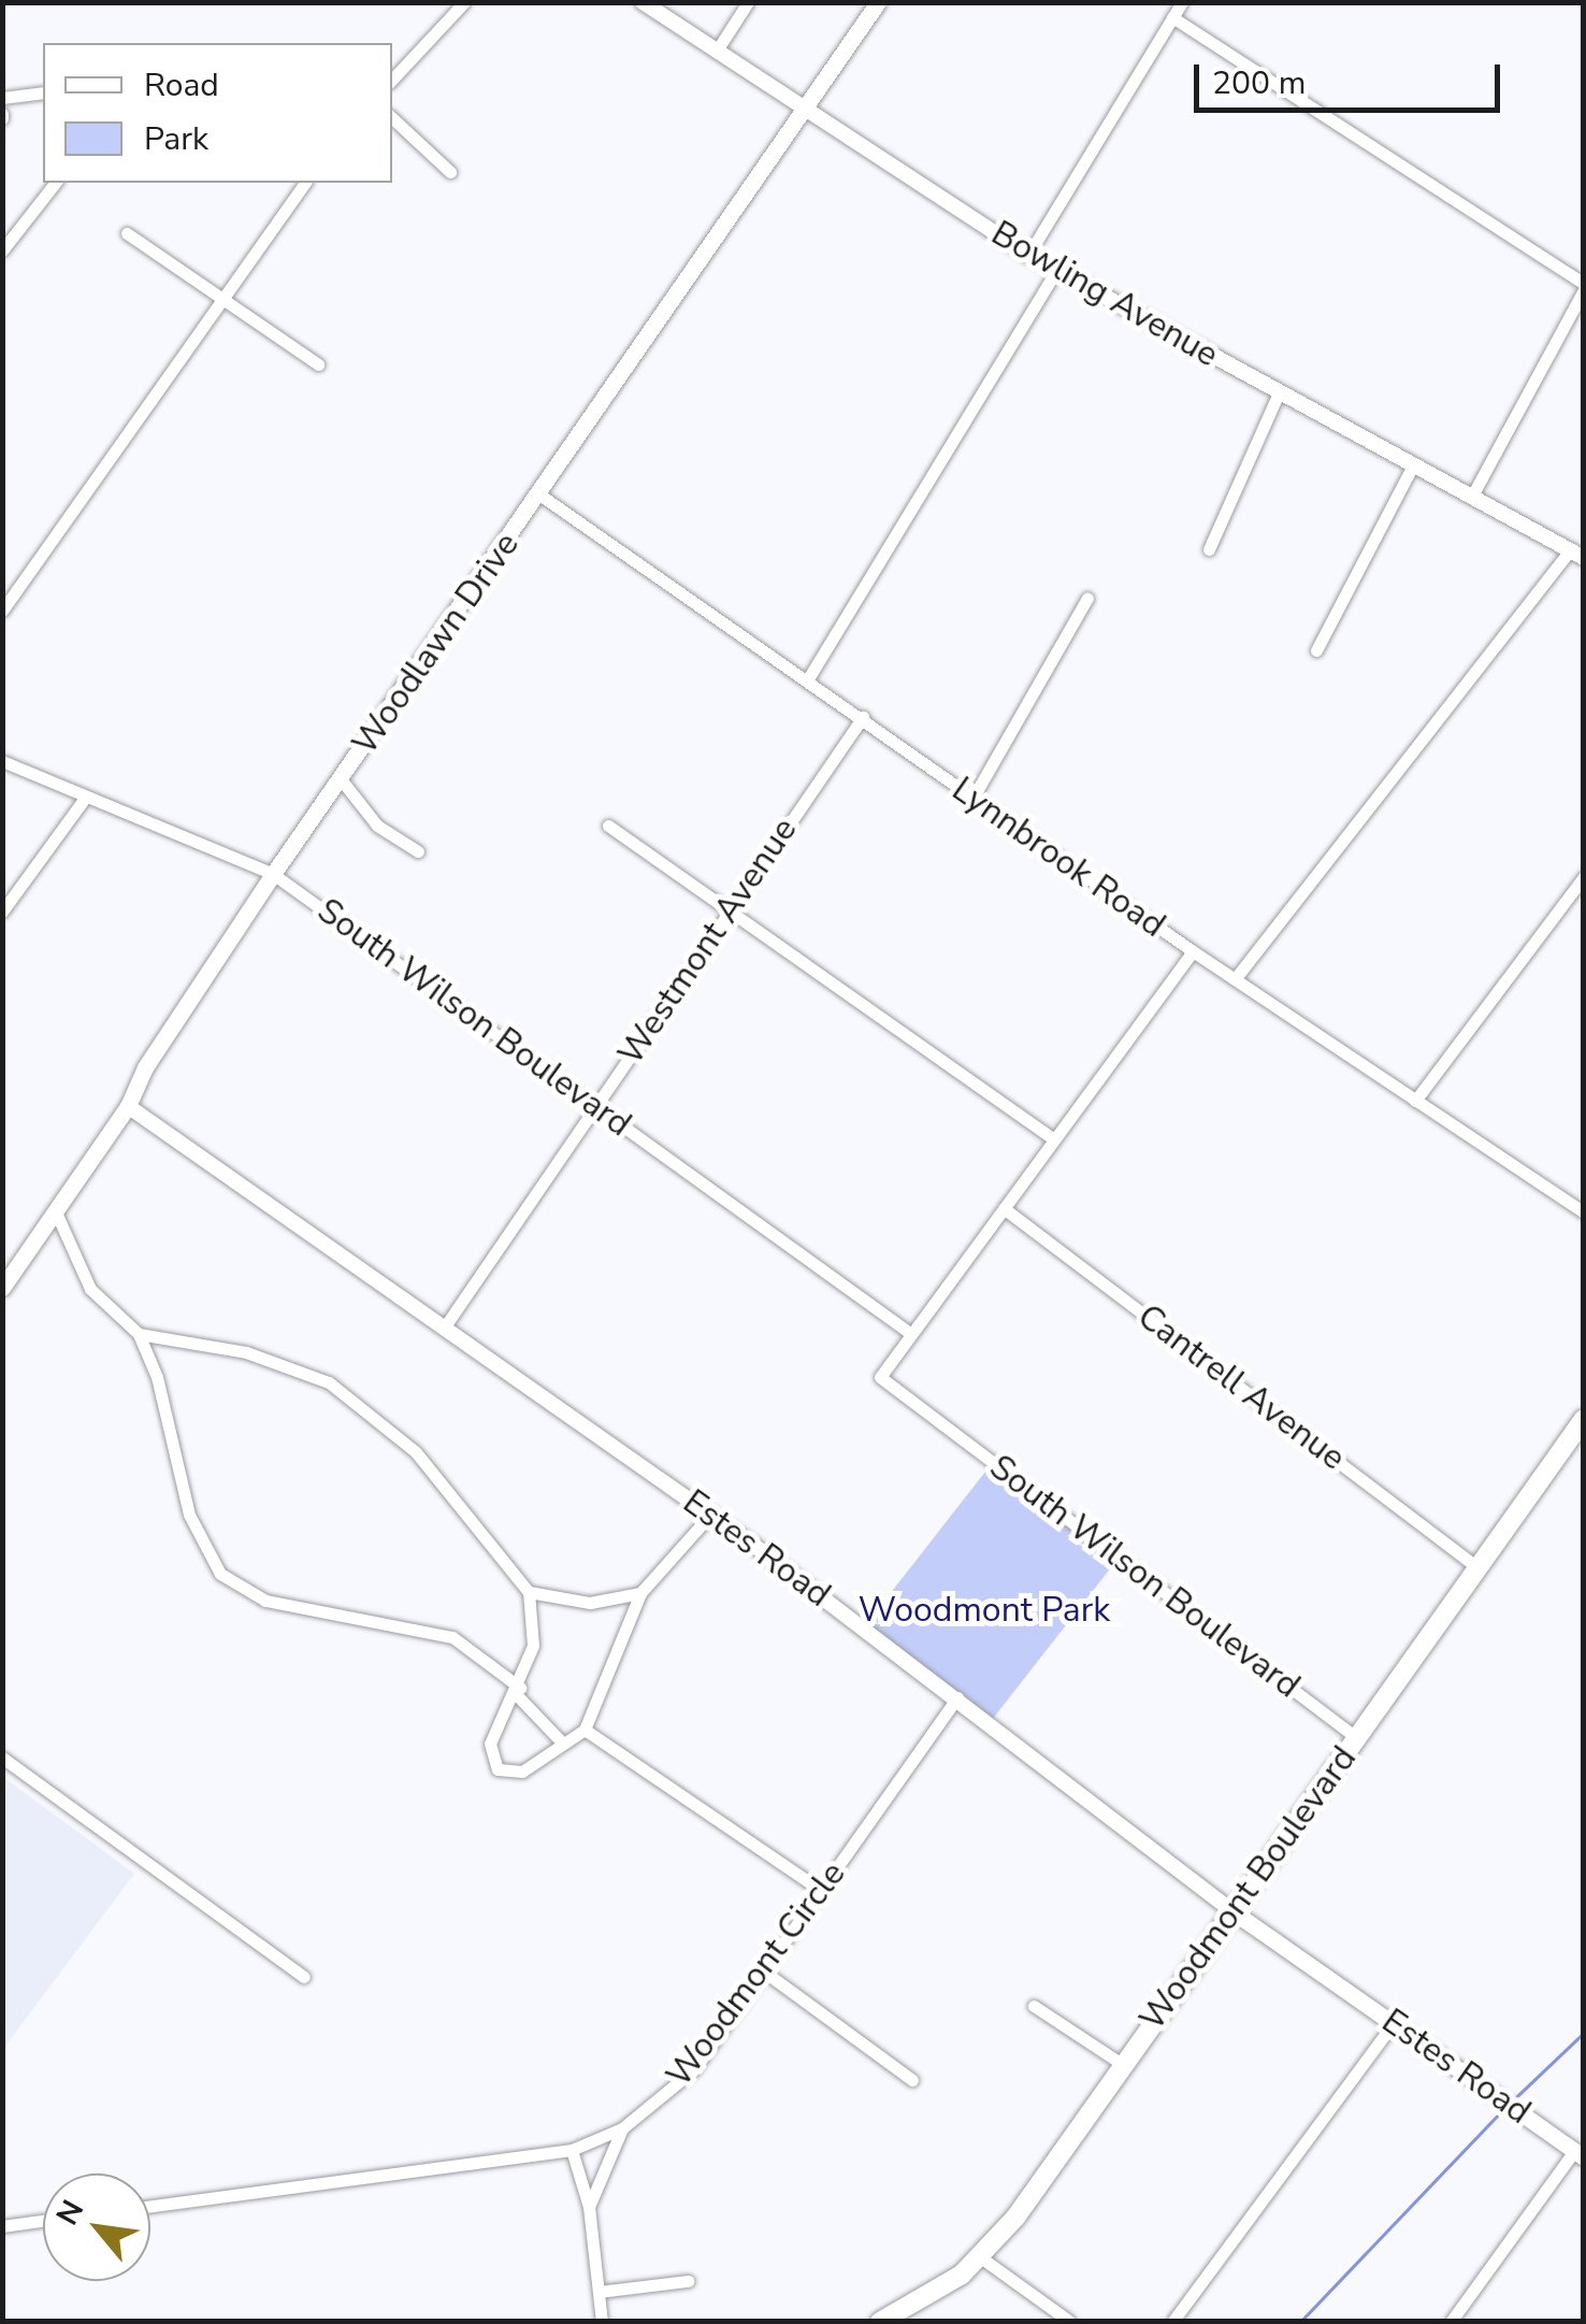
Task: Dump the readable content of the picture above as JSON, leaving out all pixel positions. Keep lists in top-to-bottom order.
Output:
{
  "streets": {
    "main road": ["Woodlawn Drive", "Estes Road", "Woodmont Boulevard"],
    "street": [
      "Bowling Avenue",
      "Lynnbrook Road",
      "Westmont Avenue",
      "South Wilson Boulevard",
      "Cantrell Avenue",
      "Woodmont Circle"
    ]
  },
  "crossings": [
    ["Bowling Avenue", "Woodlawn Drive"],
    ["Woodlawn Drive", "Lynnbrook Road"],
    ["Woodlawn Drive", "South Wilson Boulevard"],
    ["Woodlawn Drive", "Estes Road"],
    ["Lynnbrook Road", "Westmont Avenue"],
    ["Westmont Avenue", "South Wilson Boulevard"],
    ["Westmont Avenue", "Estes Road"],
    ["South Wilson Boulevard", "Woodmont Boulevard"],
    ["Cantrell Avenue", "Woodmont Boulevard"],
    ["Estes Road", "Woodmont Boulevard"],
    ["Estes Road", "Woodmont Circle"]
  ],
  "parks": ["Woodmont Park"],
  "legend": ["Road", "Park"],
  "scale_bar": "200 m",
  "north": "top left"
}
